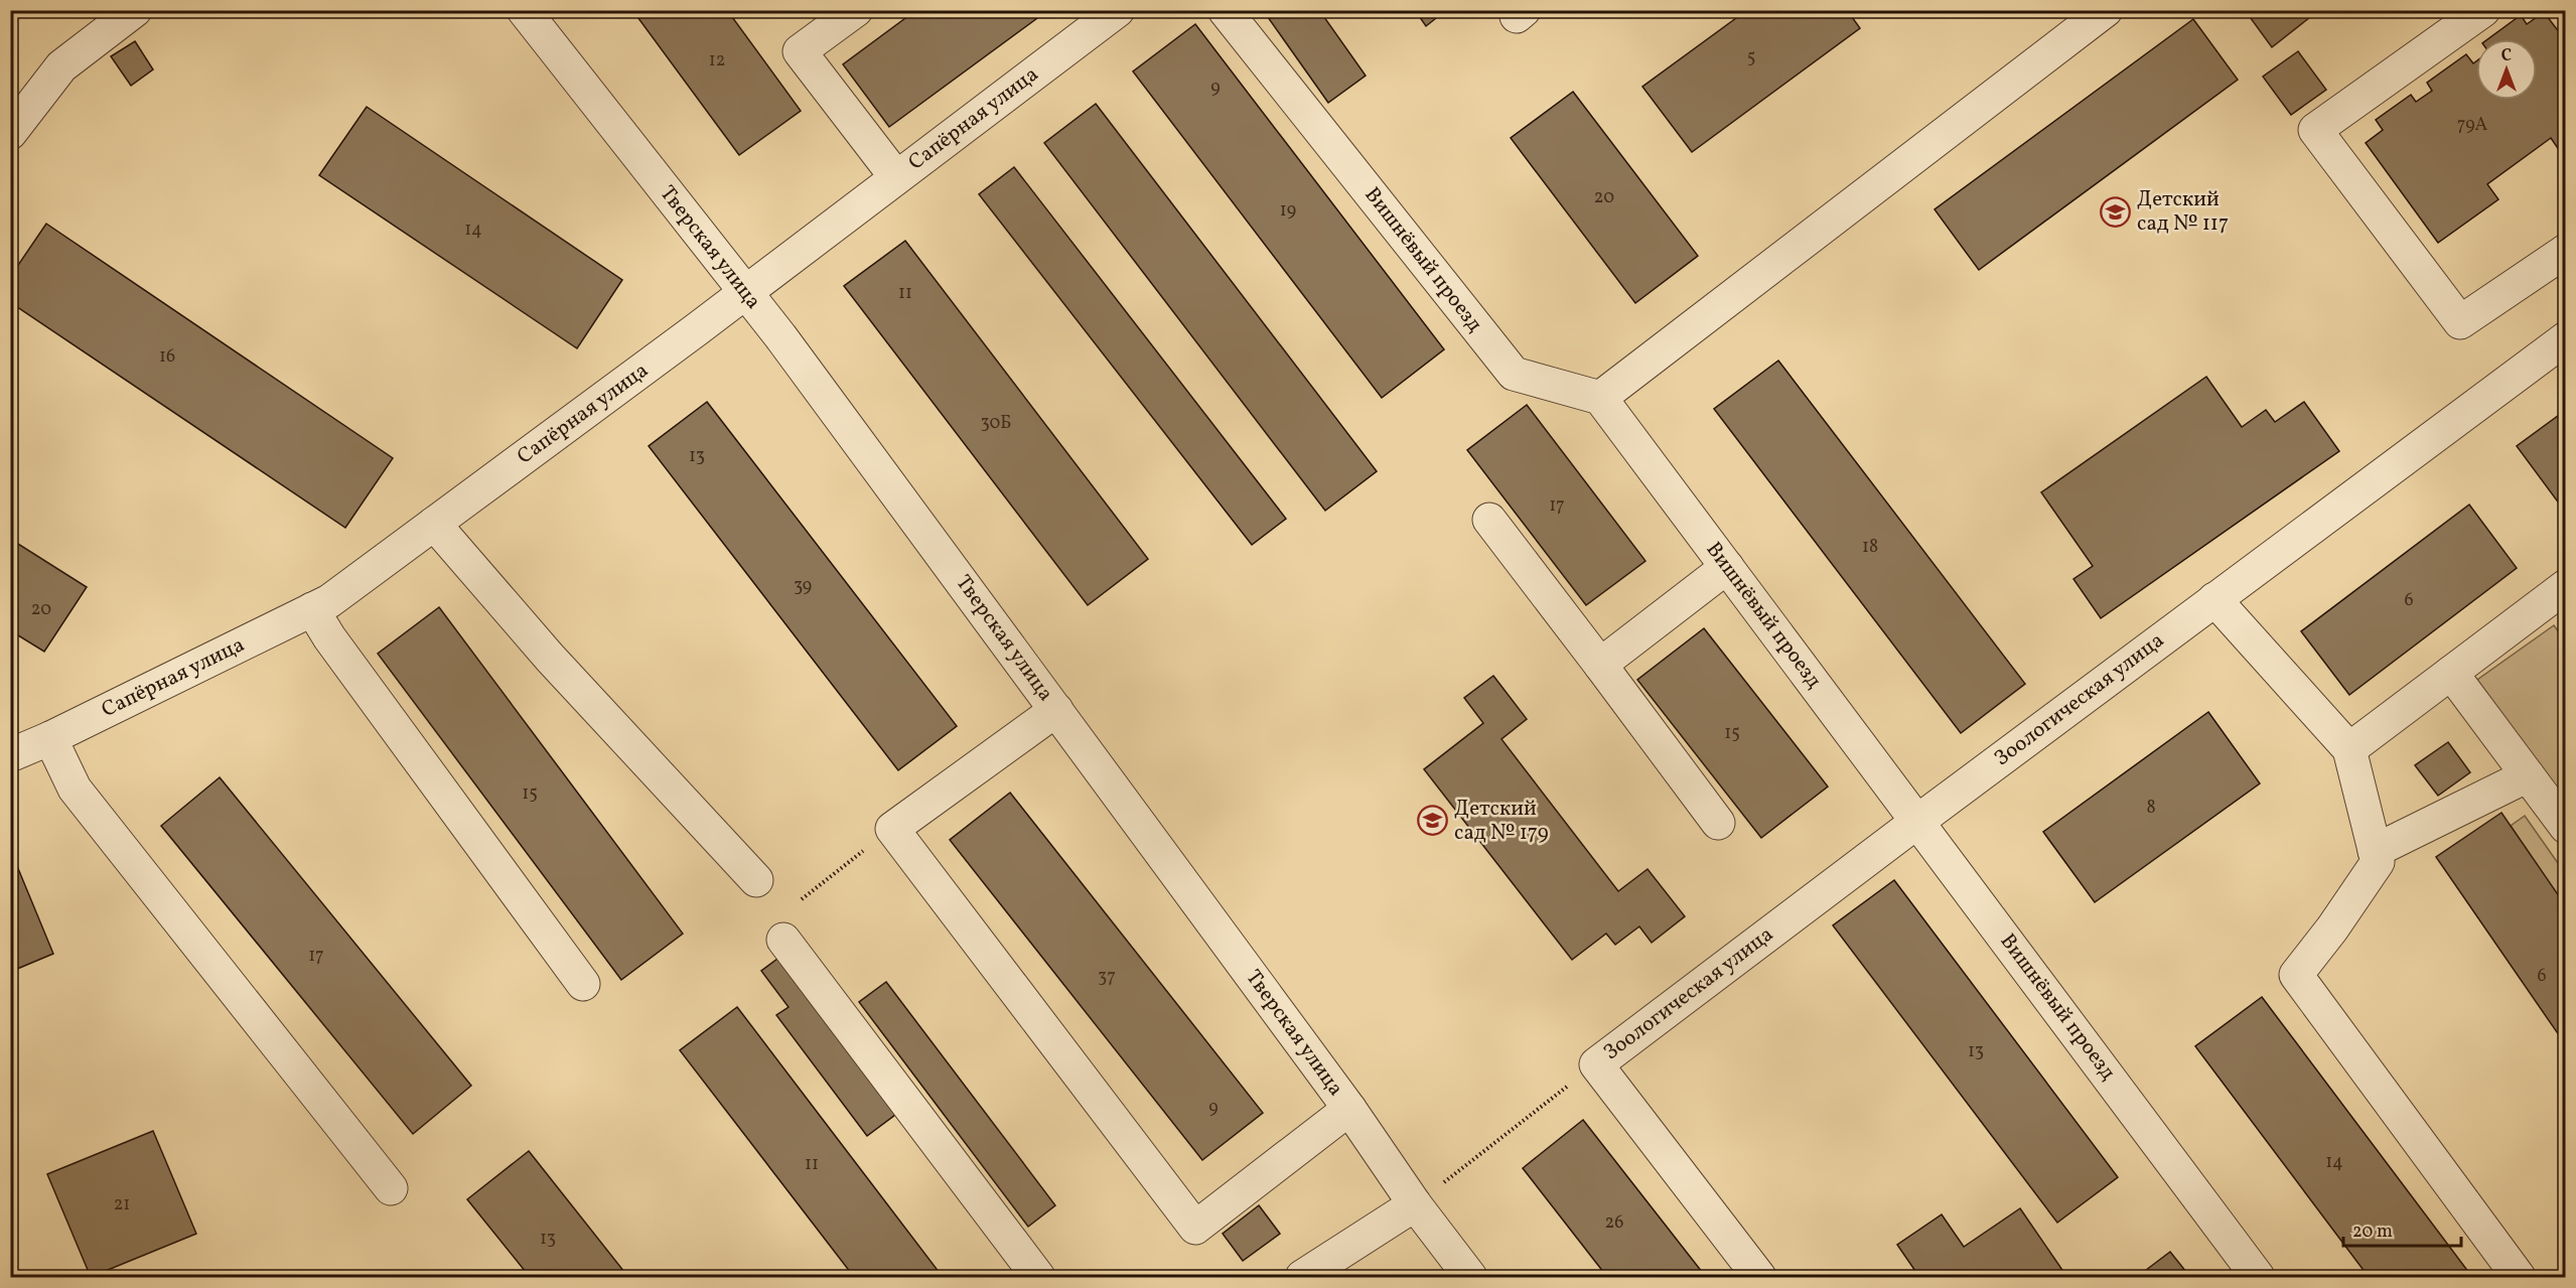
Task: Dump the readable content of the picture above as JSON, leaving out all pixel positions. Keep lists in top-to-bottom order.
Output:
{
  "streets": {
    "street": [
      "Сапёрная улица",
      "Тверская улица",
      "Вишнёвый проезд",
      "Зоологическая улица"
    ]
  },
  "crossings": [
    ["Сапёрная улица", "Тверская улица"],
    ["Вишнёвый проезд", "Зоологическая улица"]
  ],
  "places": {
    "school or university": ["Детский сад № 117", "Детский сад № 179"]
  },
  "house_numbers": [
    "5",
    "12",
    "9",
    "79А",
    "20",
    "19",
    "14",
    "11",
    "16",
    "30Б",
    "13",
    "17",
    "18",
    "39",
    "6",
    "20",
    "15",
    "15",
    "8",
    "17",
    "6",
    "37",
    "13",
    "9",
    "14",
    "11",
    "21",
    "26",
    "13"
  ],
  "scale_bar": "20 m",
  "north": "top"
}
